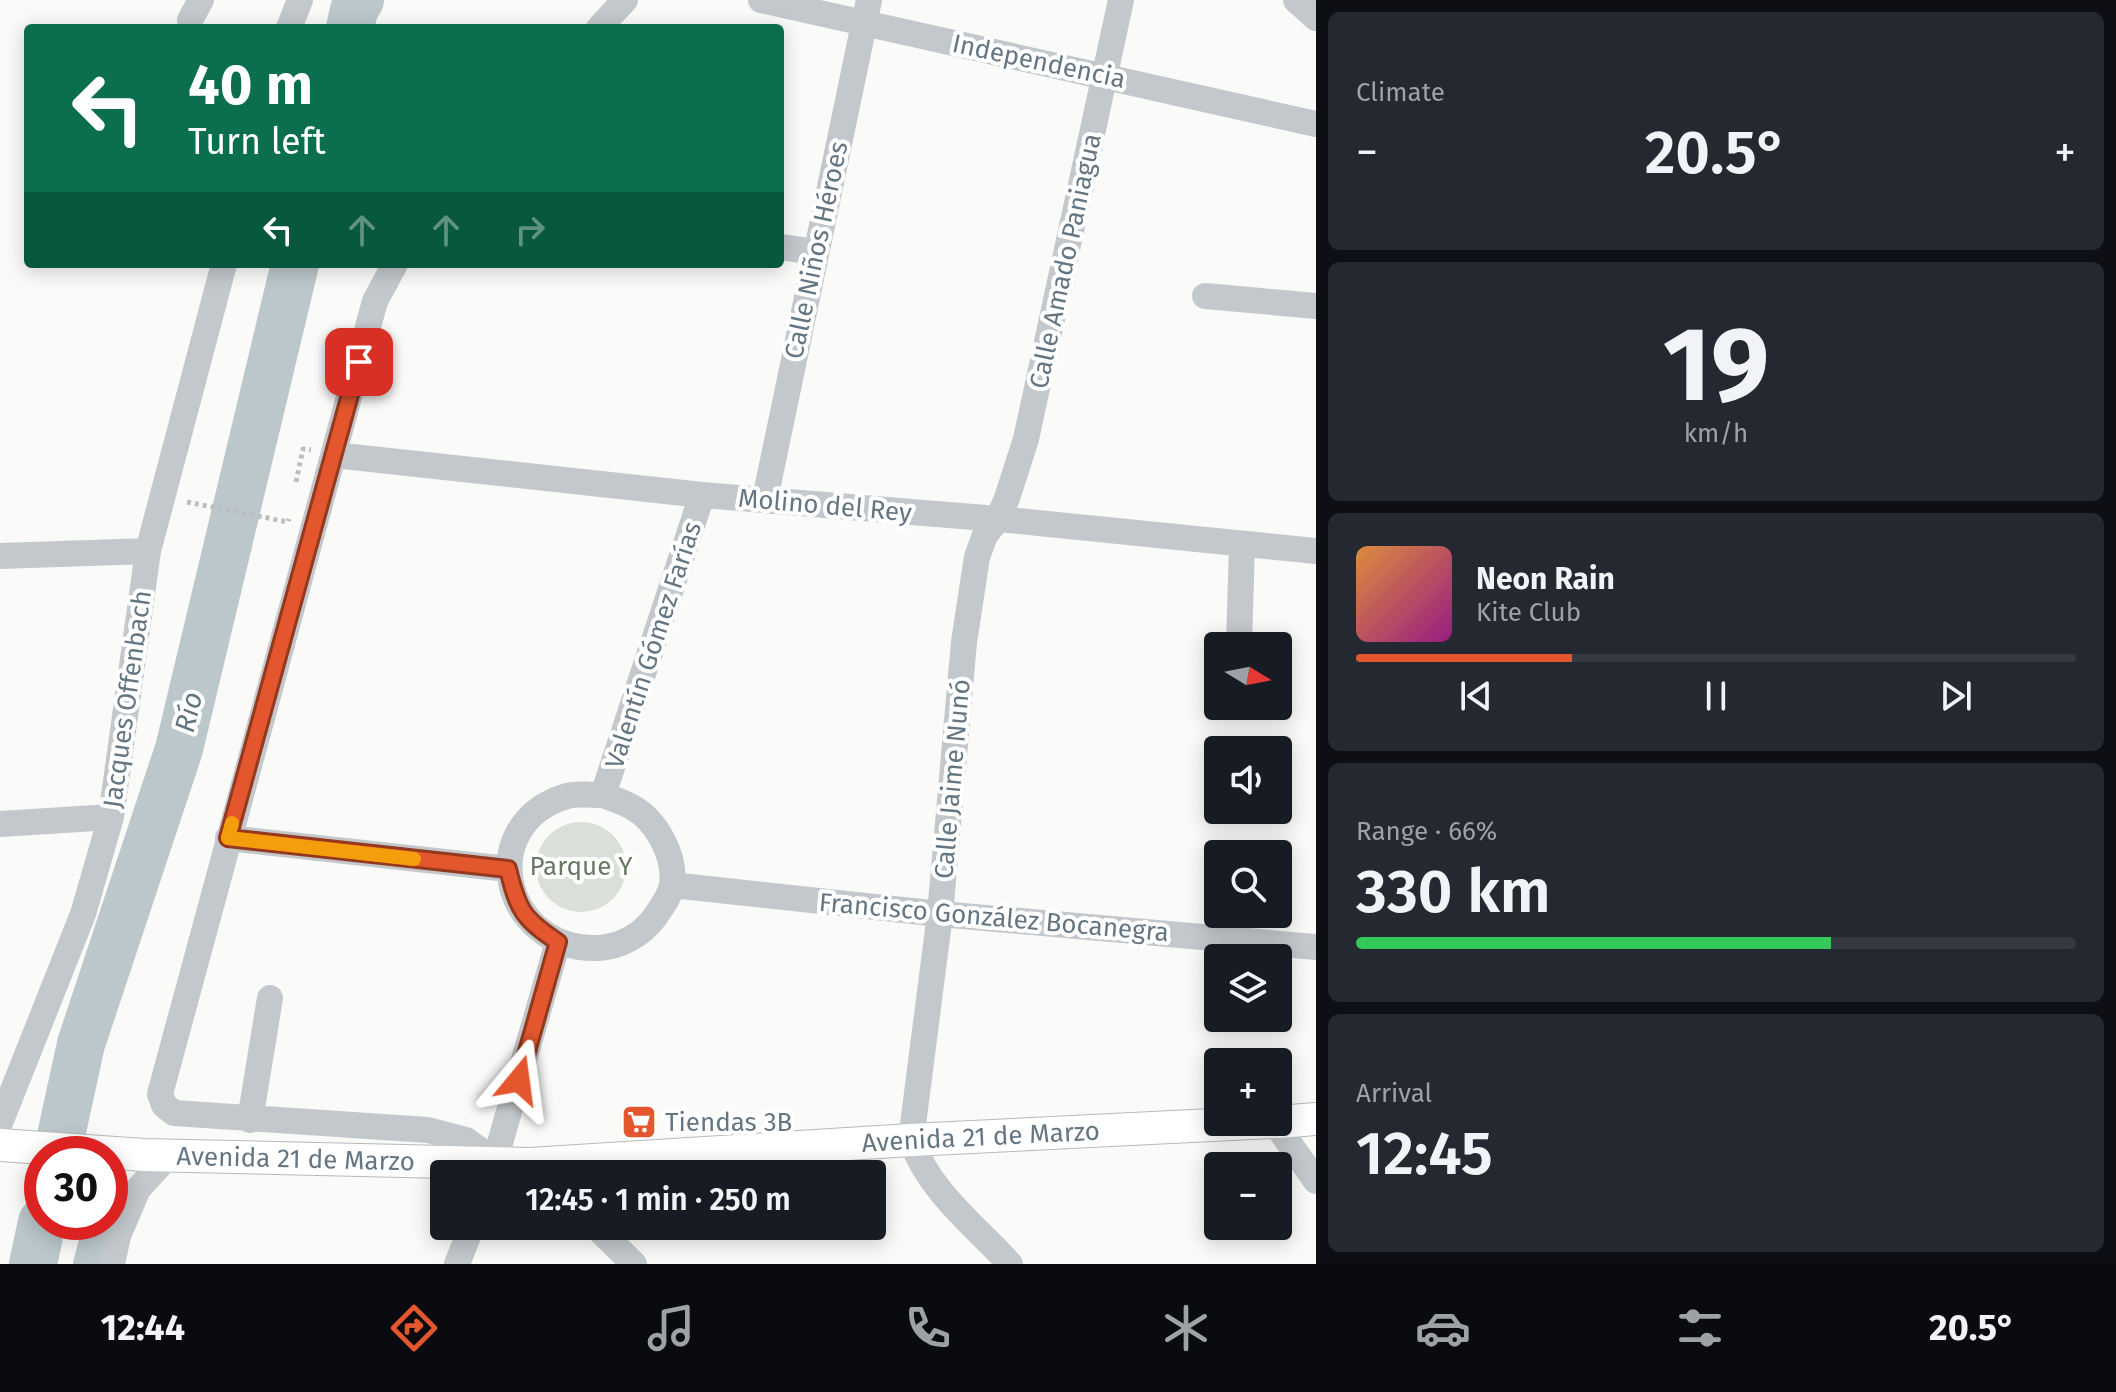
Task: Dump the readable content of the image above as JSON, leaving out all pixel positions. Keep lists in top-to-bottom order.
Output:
{
  "streets": {
    "main road": ["Avenida 21 de Marzo"],
    "street": [
      "Independencia",
      "Calle Niños Héroes",
      "Calle Amado Paniagua",
      "Molino del Rey",
      "Valentín Gómez Farías",
      "Jacques Offenbach",
      "Calle Jaime Nunó",
      "Francisco González Bocanegra"
    ]
  },
  "crossings": [
    ["Independencia", "Calle Niños Héroes"],
    ["Independencia", "Calle Amado Paniagua"],
    ["Calle Niños Héroes", "Molino del Rey"],
    ["Calle Amado Paniagua", "Molino del Rey"],
    ["Calle Amado Paniagua", "Calle Jaime Nunó"],
    ["Molino del Rey", "Valentín Gómez Farías"],
    ["Molino del Rey", "Calle Jaime Nunó"],
    ["Valentín Gómez Farías", "Francisco González Bocanegra"],
    ["Jacques Offenbach", "Avenida 21 de Marzo"],
    ["Calle Jaime Nunó", "Francisco González Bocanegra"],
    ["Calle Jaime Nunó", "Avenida 21 de Marzo"]
  ],
  "water": ["Río"],
  "parks": ["Parque Y"],
  "places": {
    "supermarket": ["Tiendas 3B"]
  },
  "north": "right",
  "page": {
    "tile": [
      "Climate",
      ["19", "km/h"],
      ["Range · 66%", "330 km"],
      ["Arrival", "12:45"]
    ],
    "turn": ["40 m", "Turn left"],
    "heat": ["−", "20.5°", "+"],
    "song": ["Neon Rain", "Kite Club"],
    "map_buttons": ["+", "−"],
    "limit": "30",
    "trip": "12:45 · 1 min · 250 m",
    "tabs": ["12:44", "20.5°"]
  }
}
